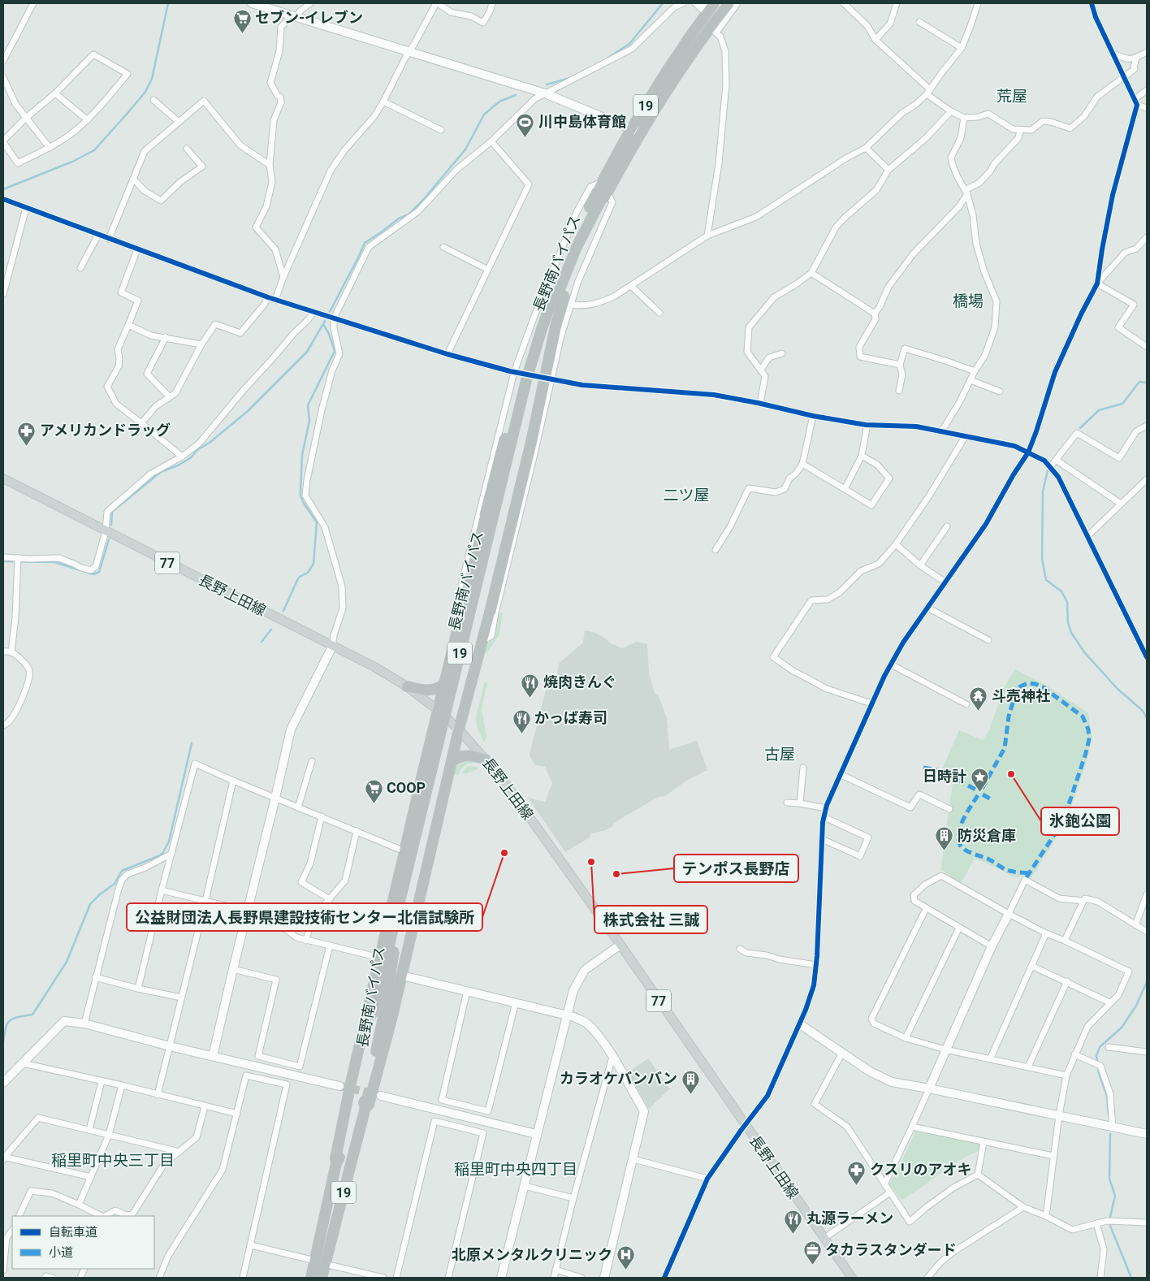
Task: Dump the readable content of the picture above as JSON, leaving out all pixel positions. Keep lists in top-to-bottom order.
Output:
{
  "streets": {
    "highway": ["19", "長野南バイパス"],
    "main road": ["77", "長野上田線"]
  },
  "crossings": [
    ["19", "長野南バイパス"],
    ["19", "長野上田線"]
  ],
  "districts": [
    "荒屋",
    "橋場",
    "二ツ屋",
    "古屋",
    "稲里町中央三丁目",
    "稲里町中央四丁目"
  ],
  "places": {
    "supermarket": ["セブン-イレブン", "COOP"],
    "sports": ["川中島体育館"],
    "pharmacy": ["アメリカンドラッグ", "クスリのアオキ"],
    "restaurant": ["焼肉きんぐ", "かっぱ寿司", "丸源ラーメン"],
    "temple": ["斗売神社"],
    "other": [
      "氷鉋公園",
      "公益財団法人長野県建設技術センター北信試験所",
      "株式会社 三誠",
      "テンポス長野店"
    ],
    "place": ["日時計"],
    "building": ["防災倉庫", "カラオケバンバン"],
    "office": ["タカラスタンダード"],
    "hospital": ["北原メンタルクリニック"]
  },
  "legend": ["自転車道", "小道"]
}
